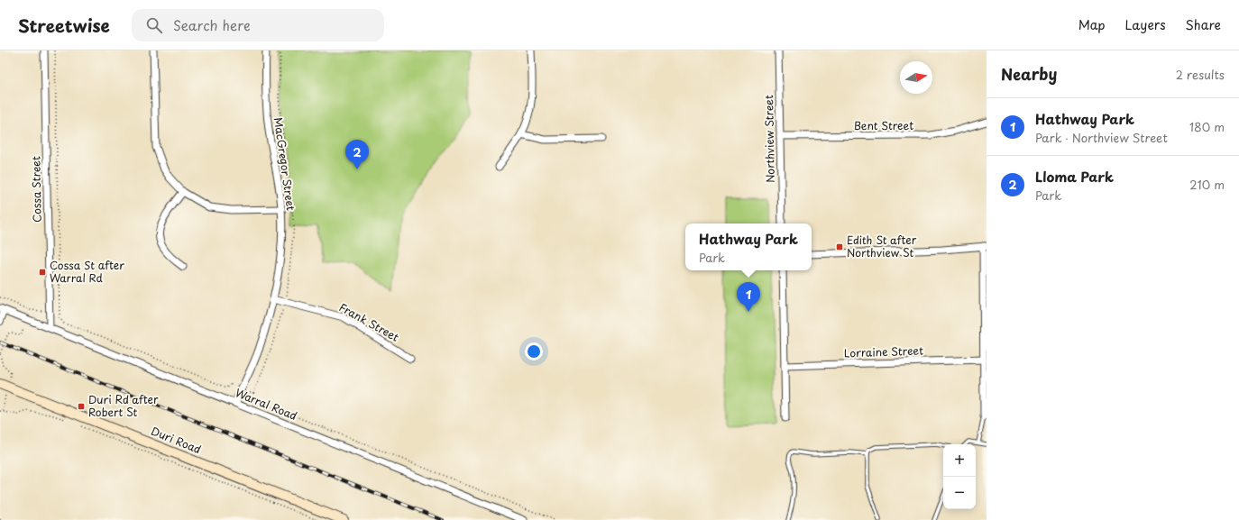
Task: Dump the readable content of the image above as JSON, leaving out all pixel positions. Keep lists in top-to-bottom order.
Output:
{
  "streets": {
    "main road": ["Duri Road"],
    "street": [
      "Bent Street",
      "Northview Street",
      "MacGregor Street",
      "Cossa Street",
      "Frank Street",
      "Lorraine Street",
      "Warral Road"
    ]
  },
  "crossings": [
    ["Bent Street", "Northview Street"],
    ["MacGregor Street", "Frank Street"],
    ["MacGregor Street", "Warral Road"],
    ["Cossa Street", "Warral Road"]
  ],
  "places": {
    "transit": ["Edith St after Northview St", "Cossa St after Warral Rd", "Duri Rd after Robert St"]
  },
  "north": "right",
  "page": {
    "header": "Streetwise",
    "search": "Search here",
    "nav": ["Map", "Layers", "Share"],
    "heading": ["Nearby", "2 results"],
    "list": [
      {
        "mark": "1",
        "name": "Hathway Park",
        "note": "Park · Northview Street",
        "value": "180 m"
      },
      {
        "mark": "2",
        "name": "Lloma Park",
        "note": "Park",
        "value": "210 m"
      }
    ],
    "pins": ["2", "1"],
    "popup": ["Hathway Park", "Park"],
    "map_buttons": ["+", "−"]
  }
}
